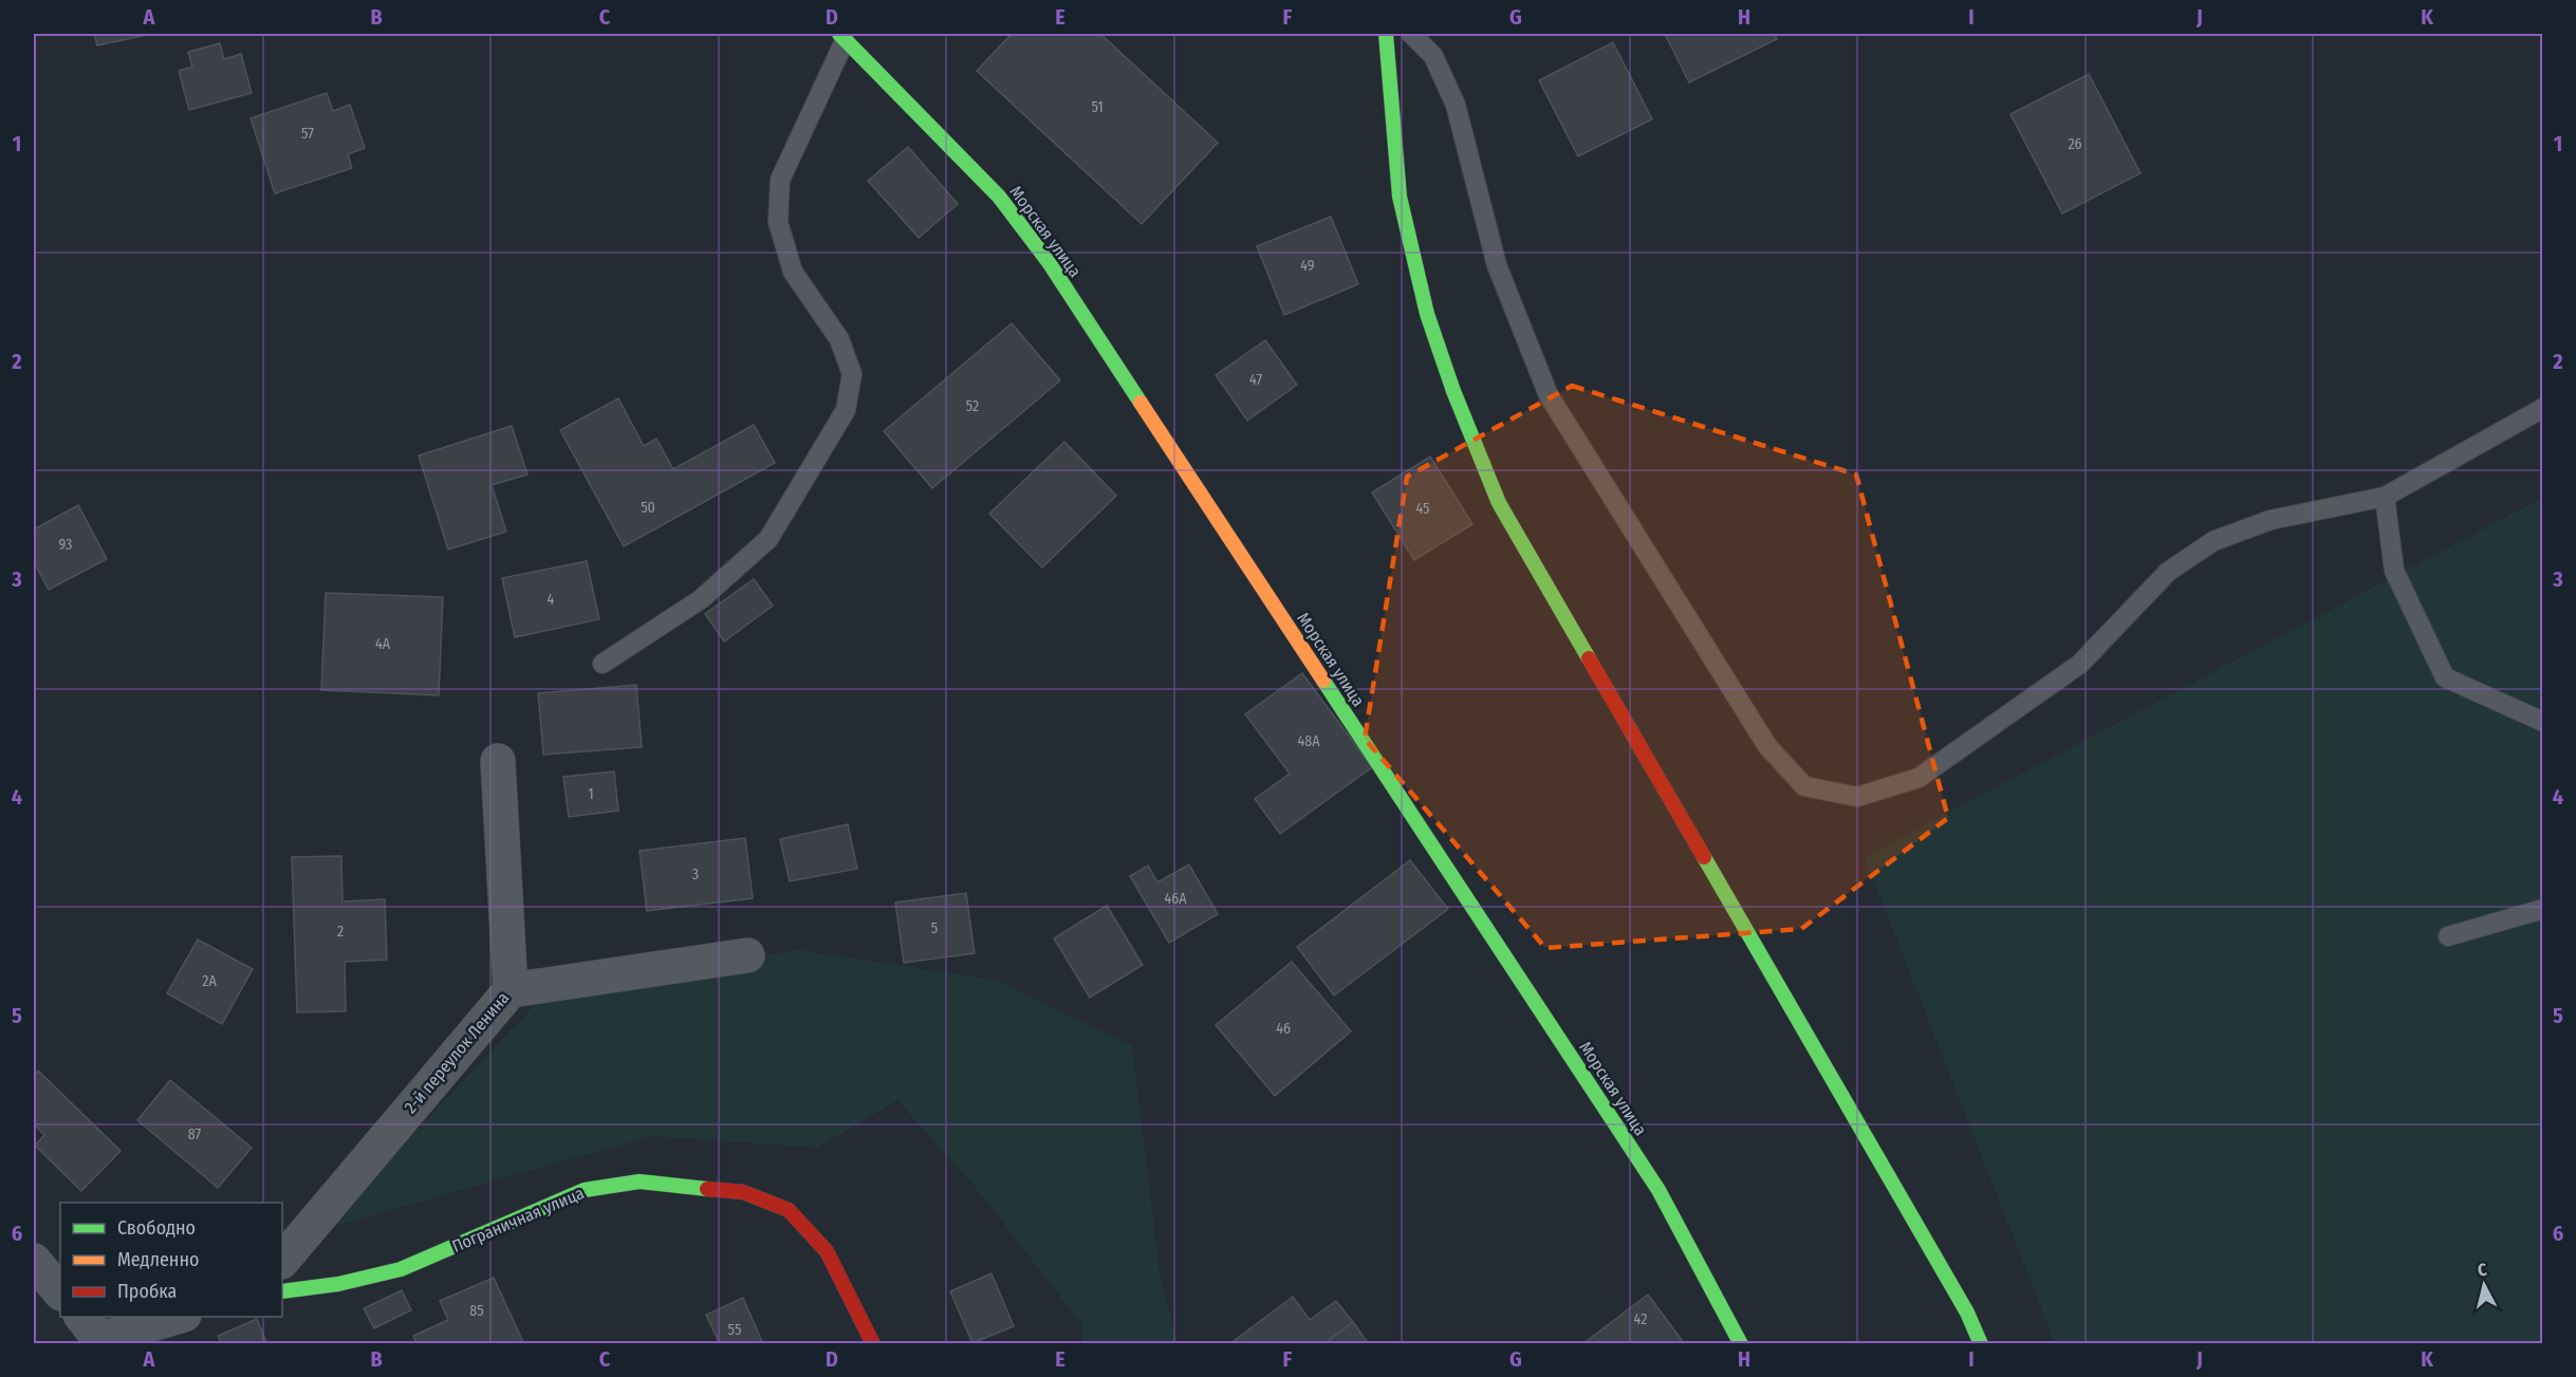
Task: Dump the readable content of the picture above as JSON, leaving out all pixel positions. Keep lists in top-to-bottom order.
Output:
{
  "streets": {
    "street": ["Морская улица", "2-й переулок Ленина", "Пограничная улица"]
  },
  "house_numbers": [
    "51",
    "57",
    "26",
    "49",
    "47",
    "52",
    "50",
    "45",
    "93",
    "4",
    "4А",
    "48А",
    "1",
    "3",
    "46А",
    "5",
    "2",
    "2А",
    "46",
    "87",
    "85",
    "42",
    "55"
  ],
  "legend": ["Свободно", "Медленно", "Пробка"],
  "north": "top",
  "grid": {
    "columns": [
      "A",
      "B",
      "C",
      "D",
      "E",
      "F",
      "G",
      "H",
      "I",
      "J",
      "K"
    ],
    "rows": [
      "1",
      "2",
      "3",
      "4",
      "5",
      "6"
    ]
  }
}
